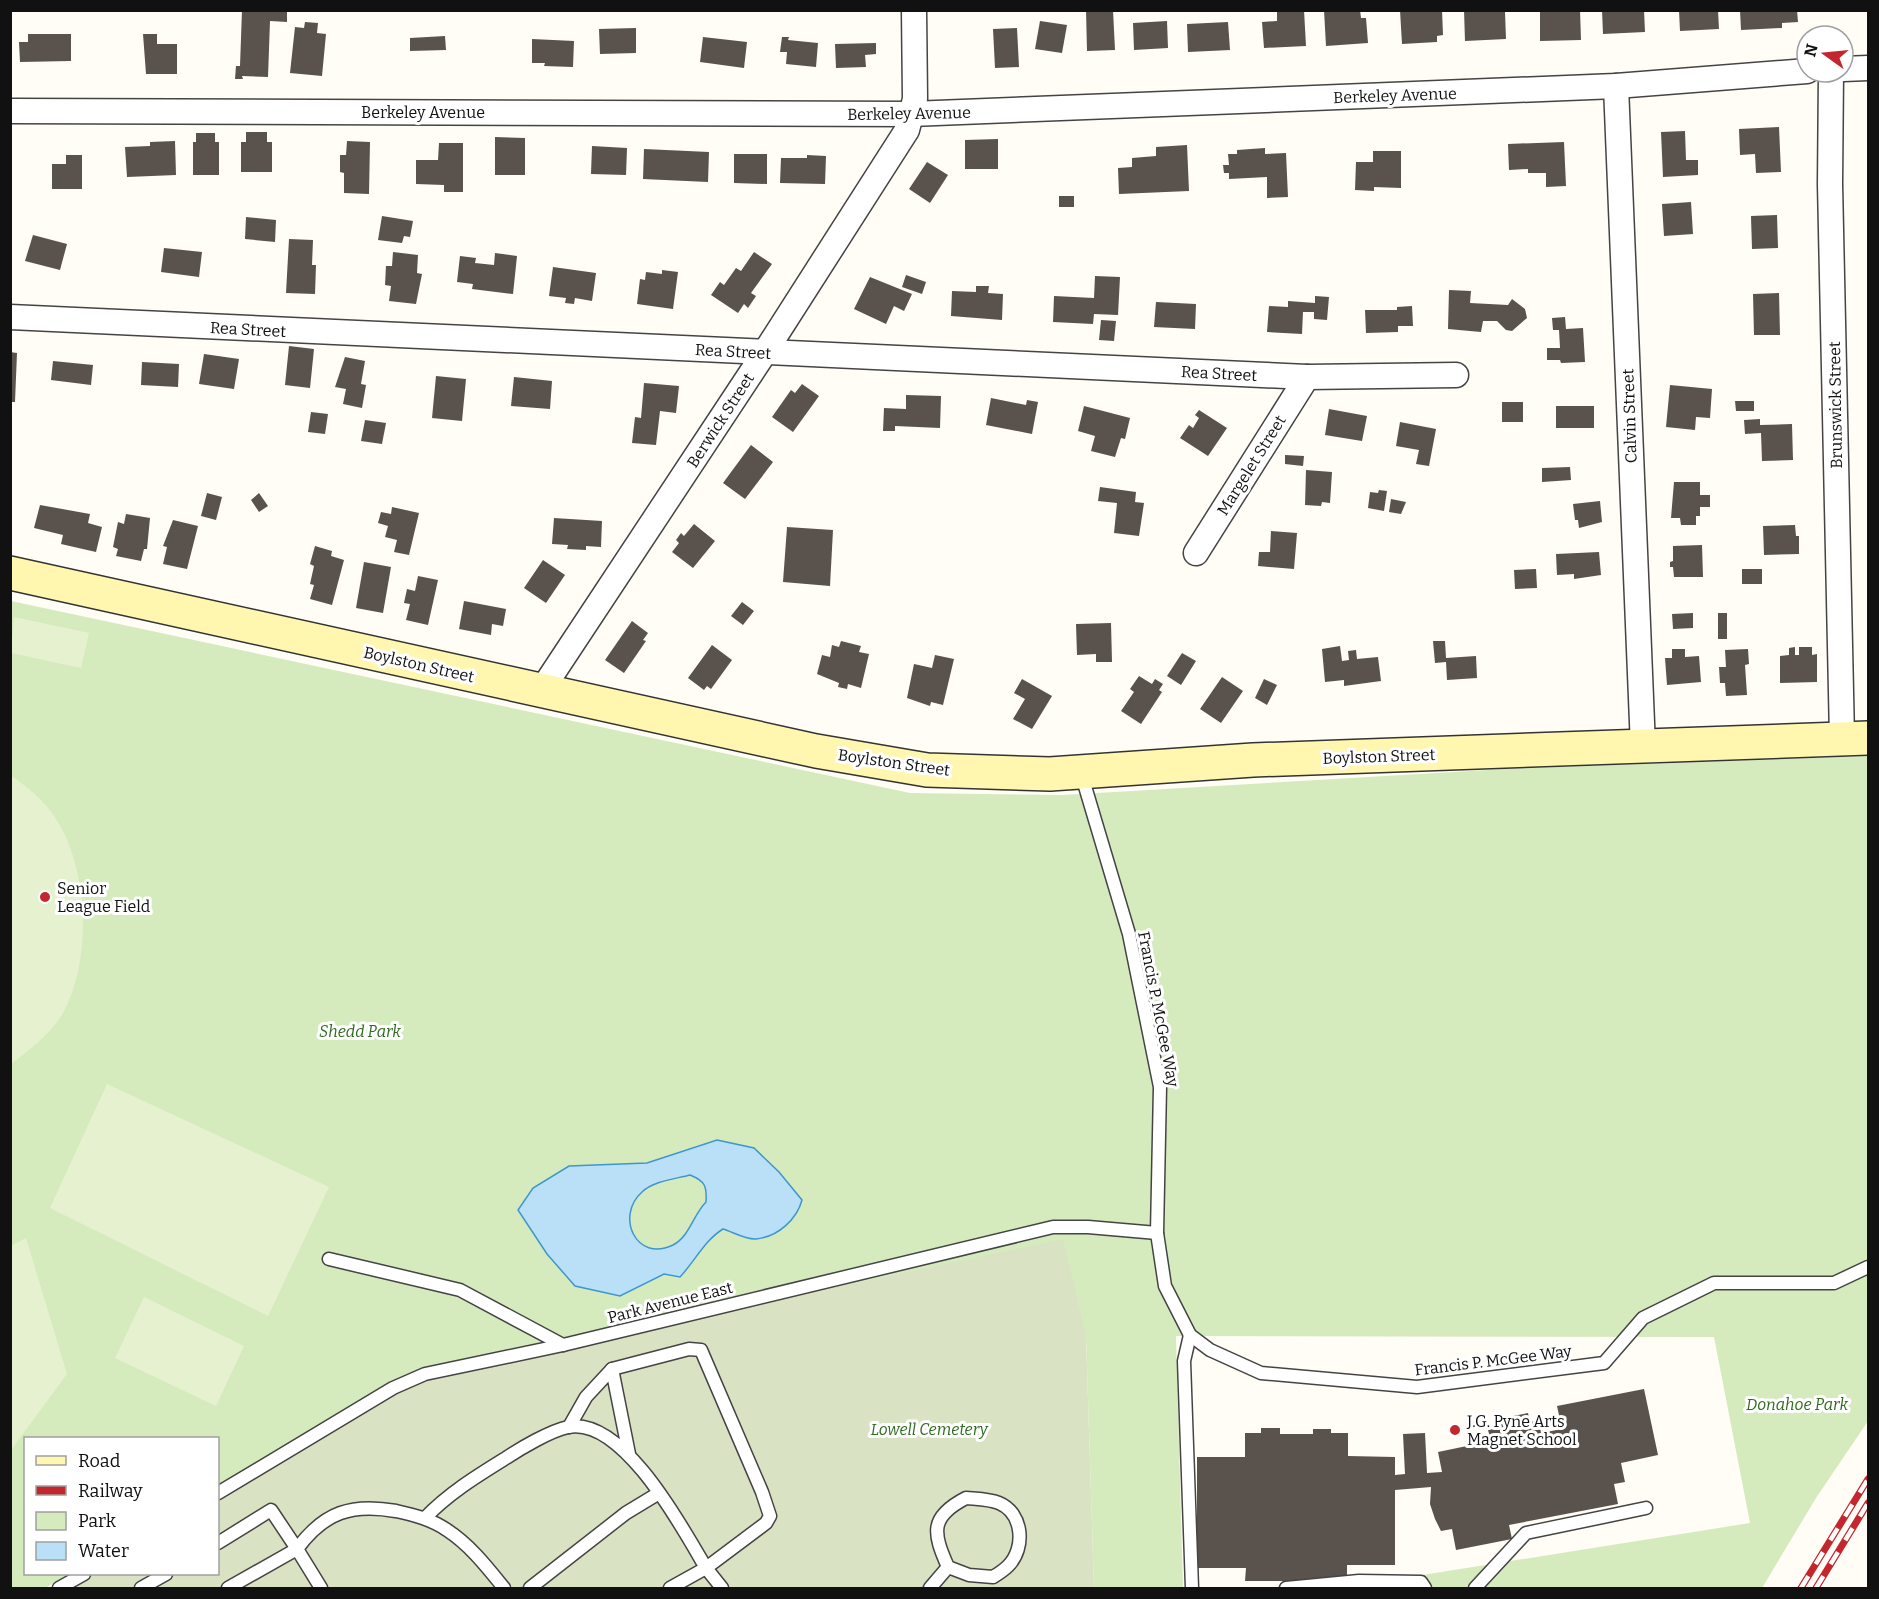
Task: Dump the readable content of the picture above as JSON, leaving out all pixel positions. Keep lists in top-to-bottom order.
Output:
{
  "streets": {
    "main road": ["Boylston Street"],
    "street": [
      "Berkeley Avenue",
      "Rea Street",
      "Brunswick Street",
      "Calvin Street",
      "Berwick Street",
      "Margelet Street"
    ],
    "lane": ["Francis P. McGee Way", "Park Avenue East"]
  },
  "crossings": [
    ["Berkeley Avenue", "Calvin Street"],
    ["Berkeley Avenue", "Berwick Street"],
    ["Rea Street", "Berwick Street"],
    ["Rea Street", "Margelet Street"],
    ["Brunswick Street", "Boylston Street"],
    ["Calvin Street", "Boylston Street"],
    ["Berwick Street", "Boylston Street"],
    ["Boylston Street", "Francis P. McGee Way"],
    ["Francis P. McGee Way", "Park Avenue East"]
  ],
  "parks": ["Shedd Park", "Donahoe Park", "Lowell Cemetery"],
  "places": ["Senior League Field", "J.G. Pyne Arts Magnet School"],
  "legend": [
    "Road",
    "Railway",
    "Park",
    "Water"
  ],
  "north": "left"
}
